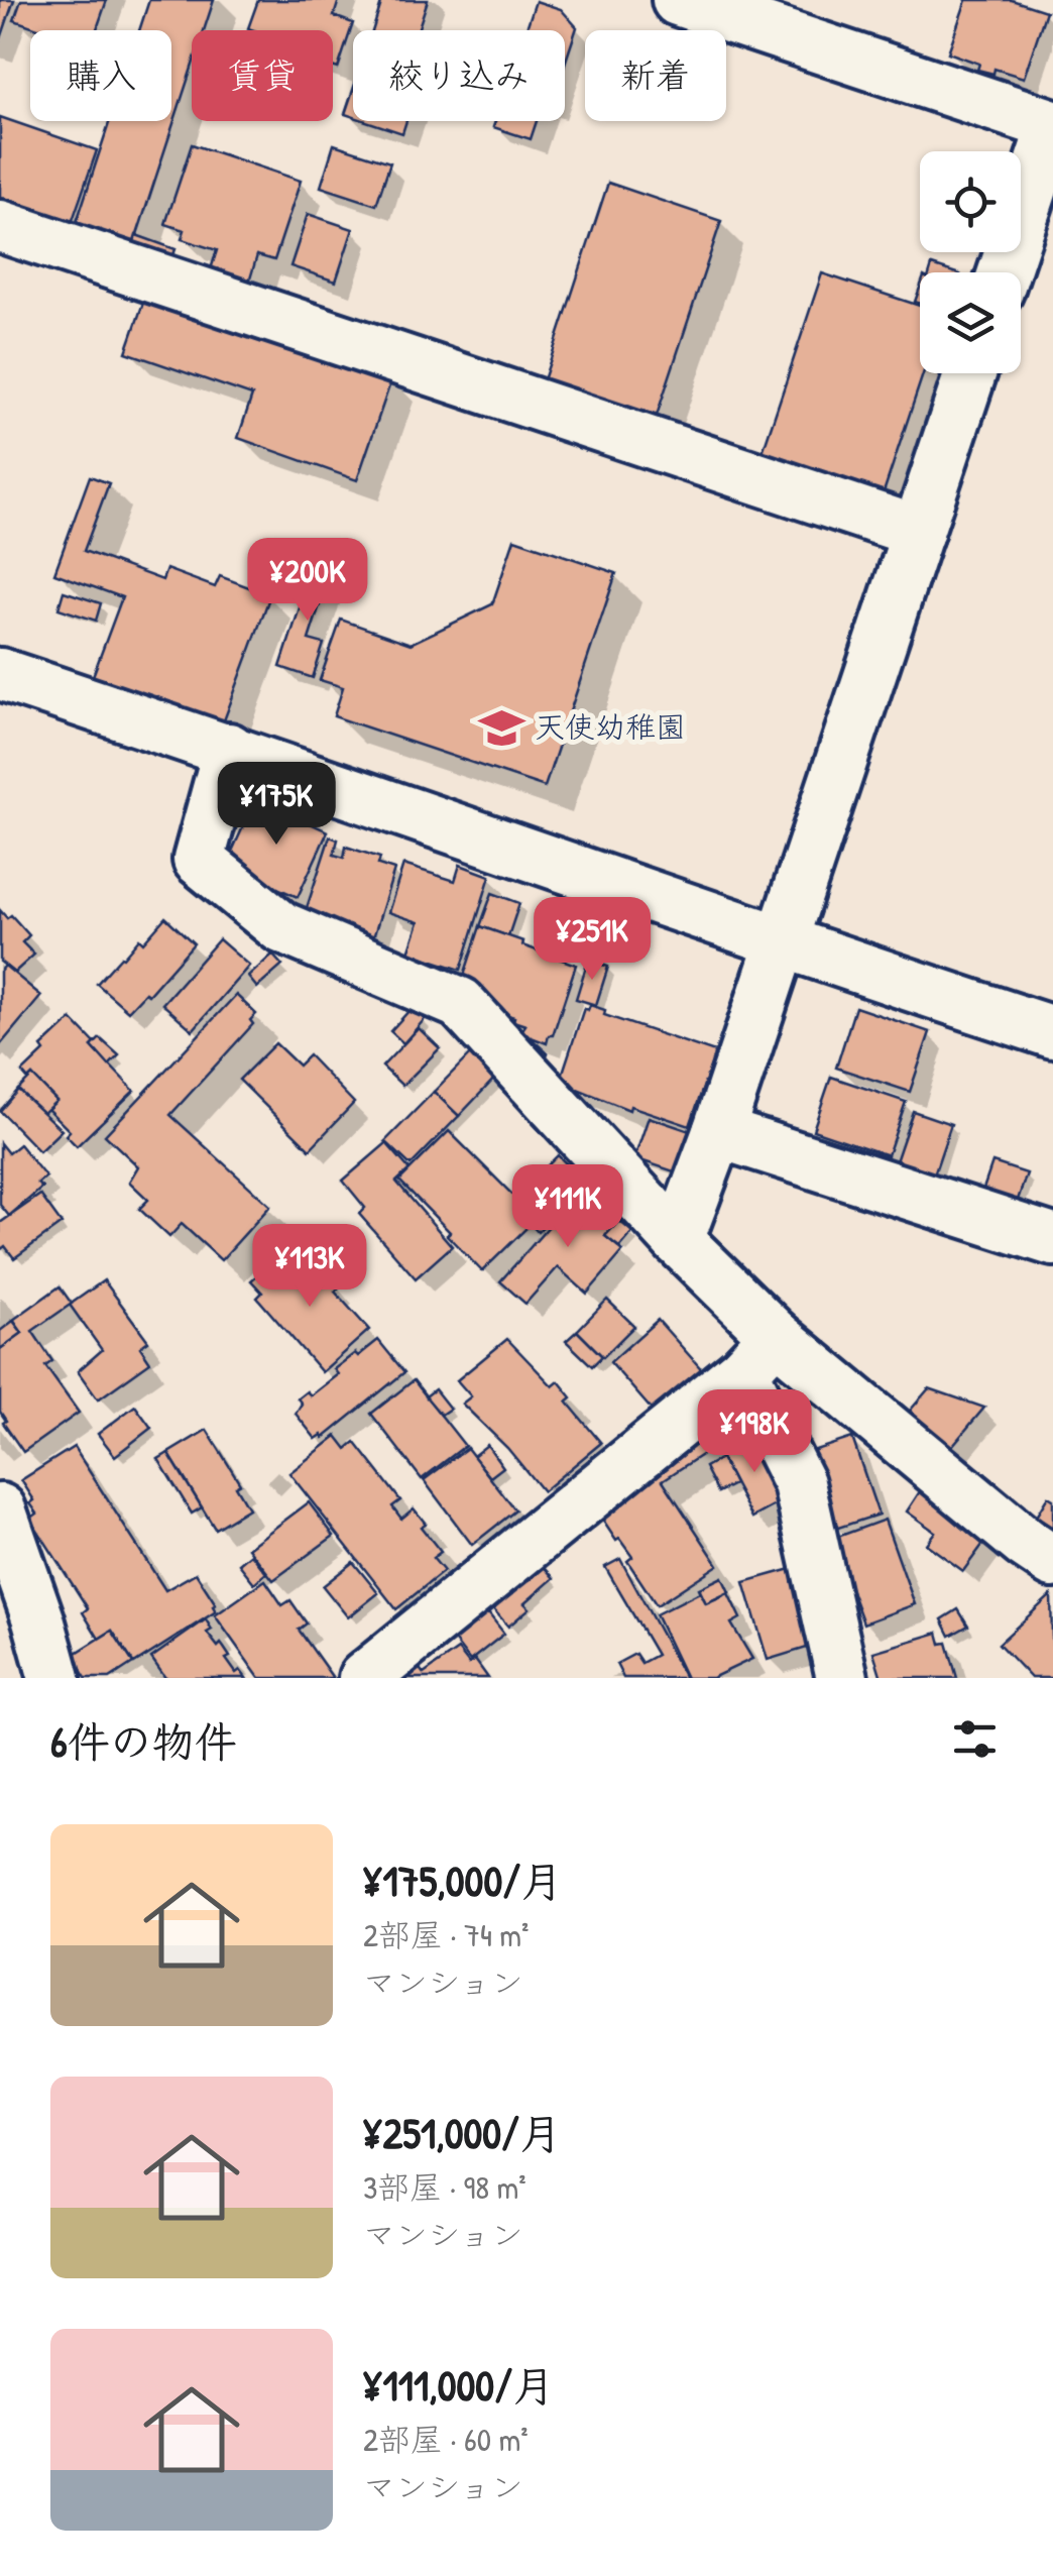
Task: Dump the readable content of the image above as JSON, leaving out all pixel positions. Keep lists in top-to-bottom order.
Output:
{
  "places": {
    "school or university": ["天使幼稚園"]
  },
  "page": {
    "chip": [
      "購入",
      "賃貸",
      "絞り込み",
      "新着"
    ],
    "price": [
      "¥200K",
      "¥175K",
      "¥251K",
      "¥111K",
      "¥113K",
      "¥198K"
    ],
    "heading": "6件の物件",
    "list": [
      {
        "name": "¥175,000/月",
        "note": "2部屋 · 74 m² · マンション"
      },
      {
        "name": "¥251,000/月",
        "note": "3部屋 · 98 m² · マンション"
      },
      {
        "name": "¥111,000/月",
        "note": "2部屋 · 60 m² · マンション"
      }
    ]
  }
}
